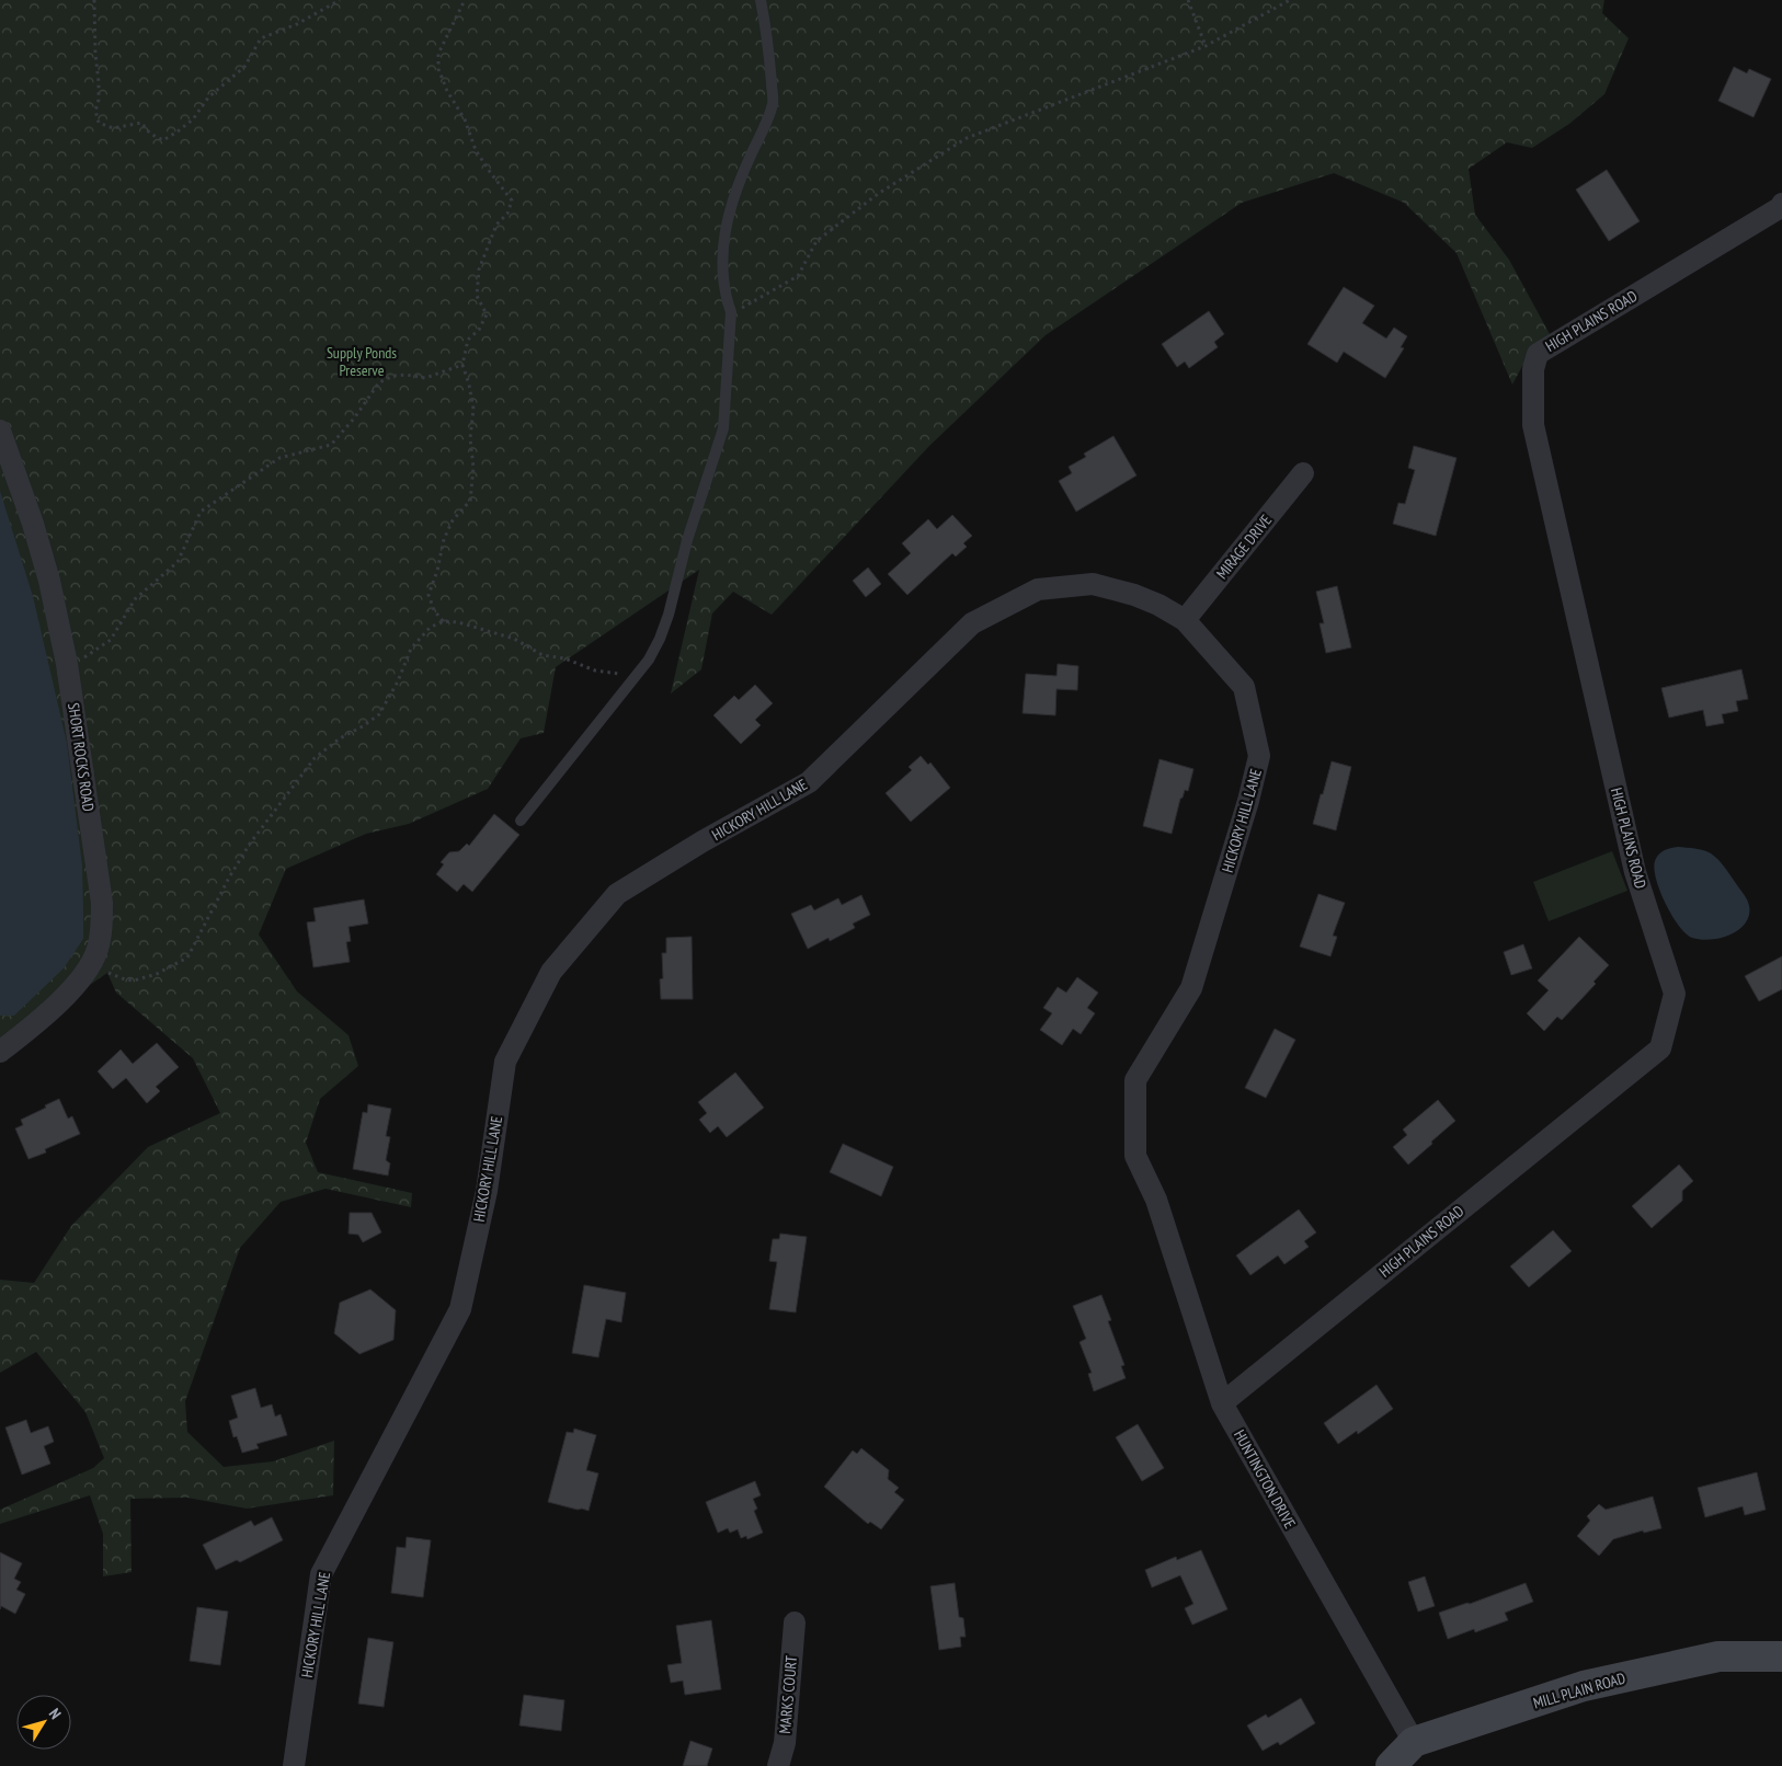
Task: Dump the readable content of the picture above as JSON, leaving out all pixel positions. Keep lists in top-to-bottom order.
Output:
{
  "streets": {
    "street": [
      "HIGH PLAINS ROAD",
      "MIRAGE DRIVE",
      "SHORT ROCKS ROAD",
      "HICKORY HILL LANE",
      "HUNTINGTON DRIVE",
      "MILL PLAIN ROAD",
      "MARKS COURT"
    ]
  },
  "crossings": [
    ["HIGH PLAINS ROAD", "HUNTINGTON DRIVE"],
    ["MIRAGE DRIVE", "HICKORY HILL LANE"],
    ["HICKORY HILL LANE", "HUNTINGTON DRIVE"],
    ["HUNTINGTON DRIVE", "MILL PLAIN ROAD"]
  ],
  "parks": ["Supply Ponds Preserve"],
  "north": "top right"
}
